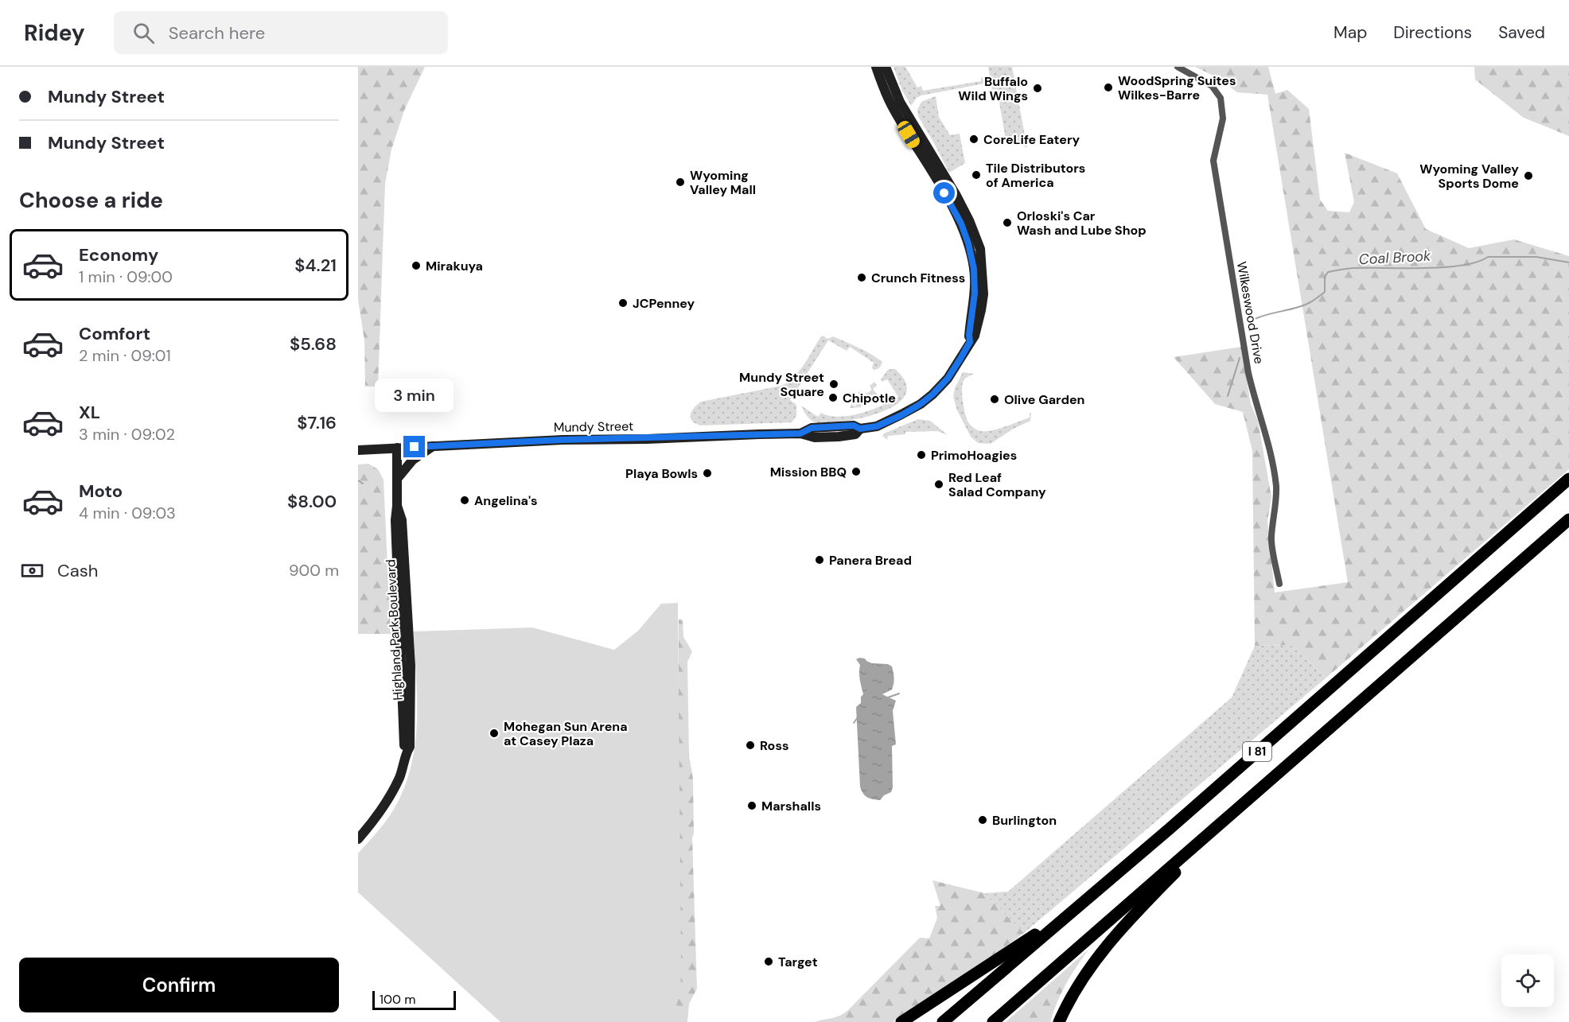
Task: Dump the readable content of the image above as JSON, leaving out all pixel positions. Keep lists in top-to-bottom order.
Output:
{
  "streets": {
    "highway": ["I 81"],
    "main road": ["Mundy Street", "Highland Park Boulevard"],
    "street": ["Wilkeswood Drive"]
  },
  "crossings": [
    ["Mundy Street", "Highland Park Boulevard"]
  ],
  "water": ["Coal Brook"],
  "places": [
    "WoodSpring Suites Wilkes-Barre",
    "Buffalo Wild Wings",
    "CoreLife Eatery",
    "Tile Distributors of America",
    "Wyoming Valley Sports Dome",
    "Wyoming Valley Mall",
    "Orloski's Car Wash and Lube Shop",
    "Mirakuya",
    "Crunch Fitness",
    "JCPenney",
    "Mundy Street Square",
    "Chipotle",
    "Olive Garden",
    "PrimoHoagies",
    "Mission BBQ",
    "Playa Bowls",
    "Red Leaf Salad Company",
    "Angelina's",
    "Panera Bread",
    "Mohegan Sun Arena at Casey Plaza",
    "Ross",
    "Marshalls",
    "Burlington",
    "Target"
  ],
  "scale_bar": "100 m",
  "page": {
    "header": "Ridey",
    "search": "Search here",
    "nav": ["Map", "Directions", "Saved"],
    "banner": ["Mundy Street", "Mundy Street"],
    "heading": "Choose a ride",
    "list": [
      {
        "name": "Economy",
        "note": "1 min · 09:00",
        "value": "$4.21"
      },
      {
        "name": "Comfort",
        "note": "2 min · 09:01",
        "value": "$5.68"
      },
      {
        "name": "XL",
        "note": "3 min · 09:02",
        "value": "$7.16"
      },
      {
        "name": "Moto",
        "note": "4 min · 09:03",
        "value": "$8.00"
      }
    ],
    "bubble": "3 min",
    "pay": ["Cash", "900 m"],
    "buttons": "Confirm",
    "scale": "100 m"
  }
}
